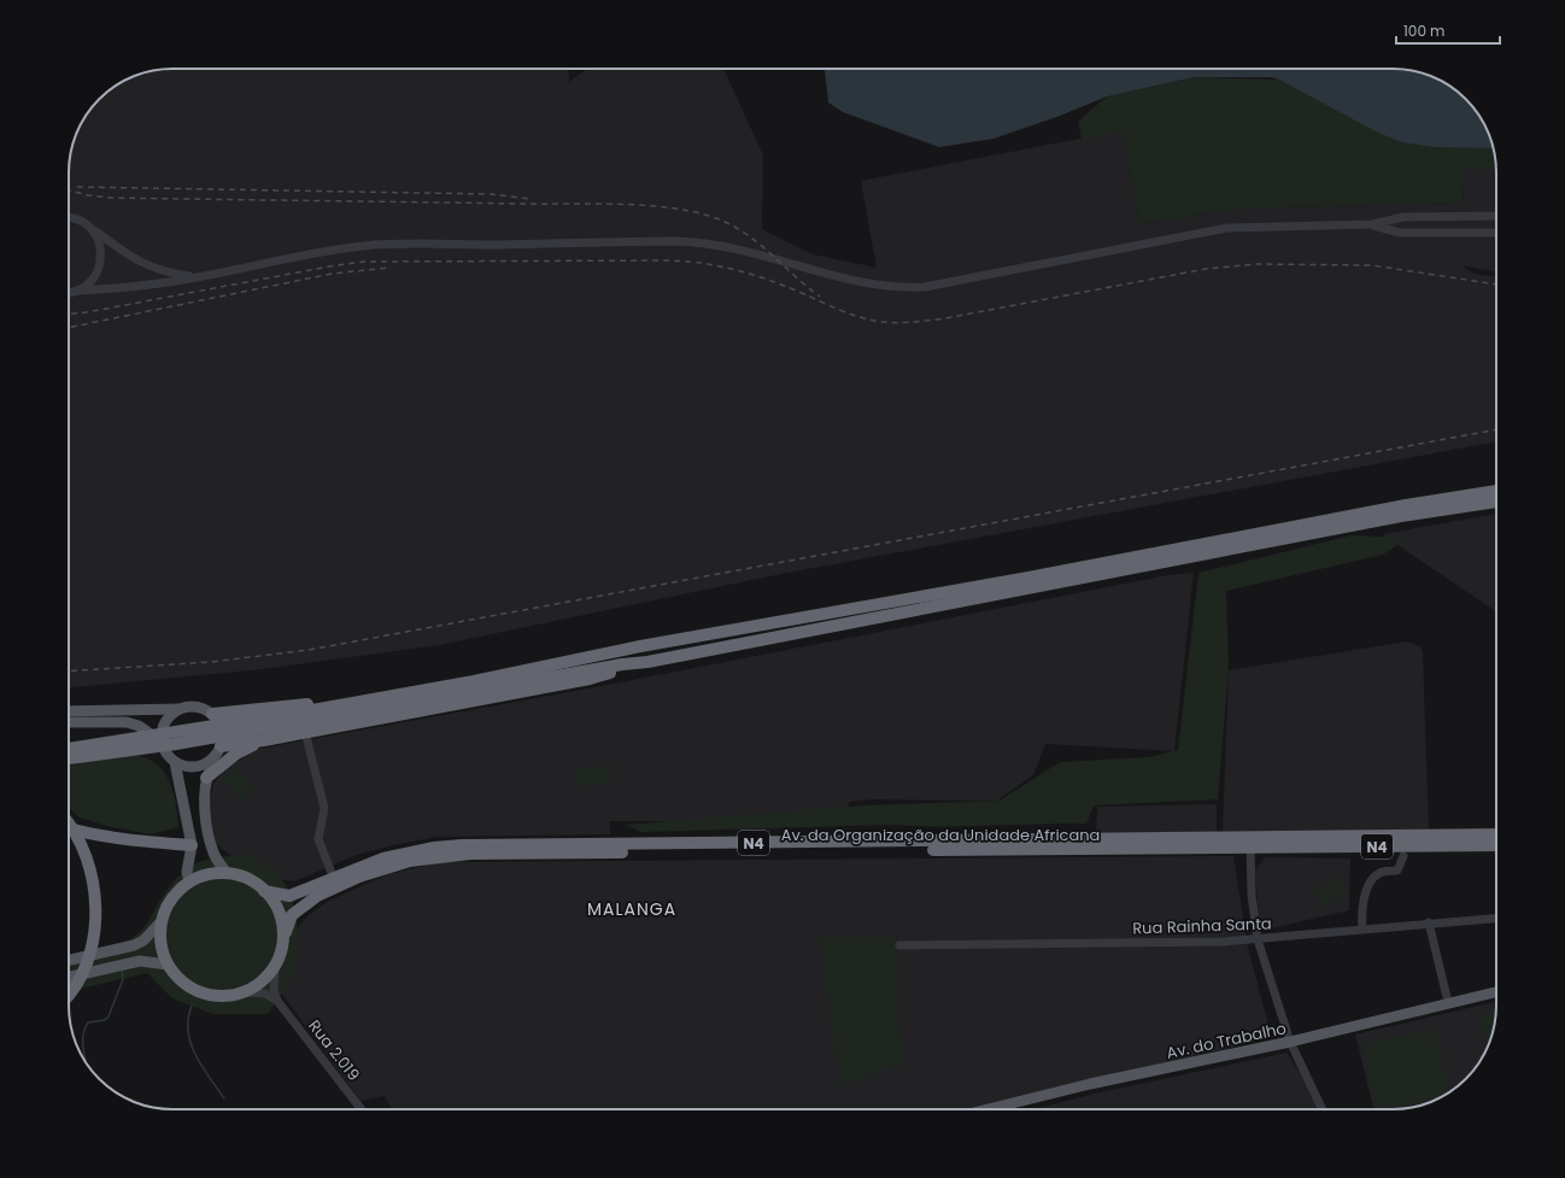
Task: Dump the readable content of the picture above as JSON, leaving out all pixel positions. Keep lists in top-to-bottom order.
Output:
{
  "streets": {
    "highway": ["Av. da Organização da Unidade Africana", "N4"],
    "main road": ["Av. do Trabalho"],
    "street": ["Rua Rainha Santa", "Rua 2.019"]
  },
  "crossings": [
    ["Av. da Organização da Unidade Africana", "N4"]
  ],
  "districts": ["MALANGA"],
  "scale_bar": "100 m"
}
